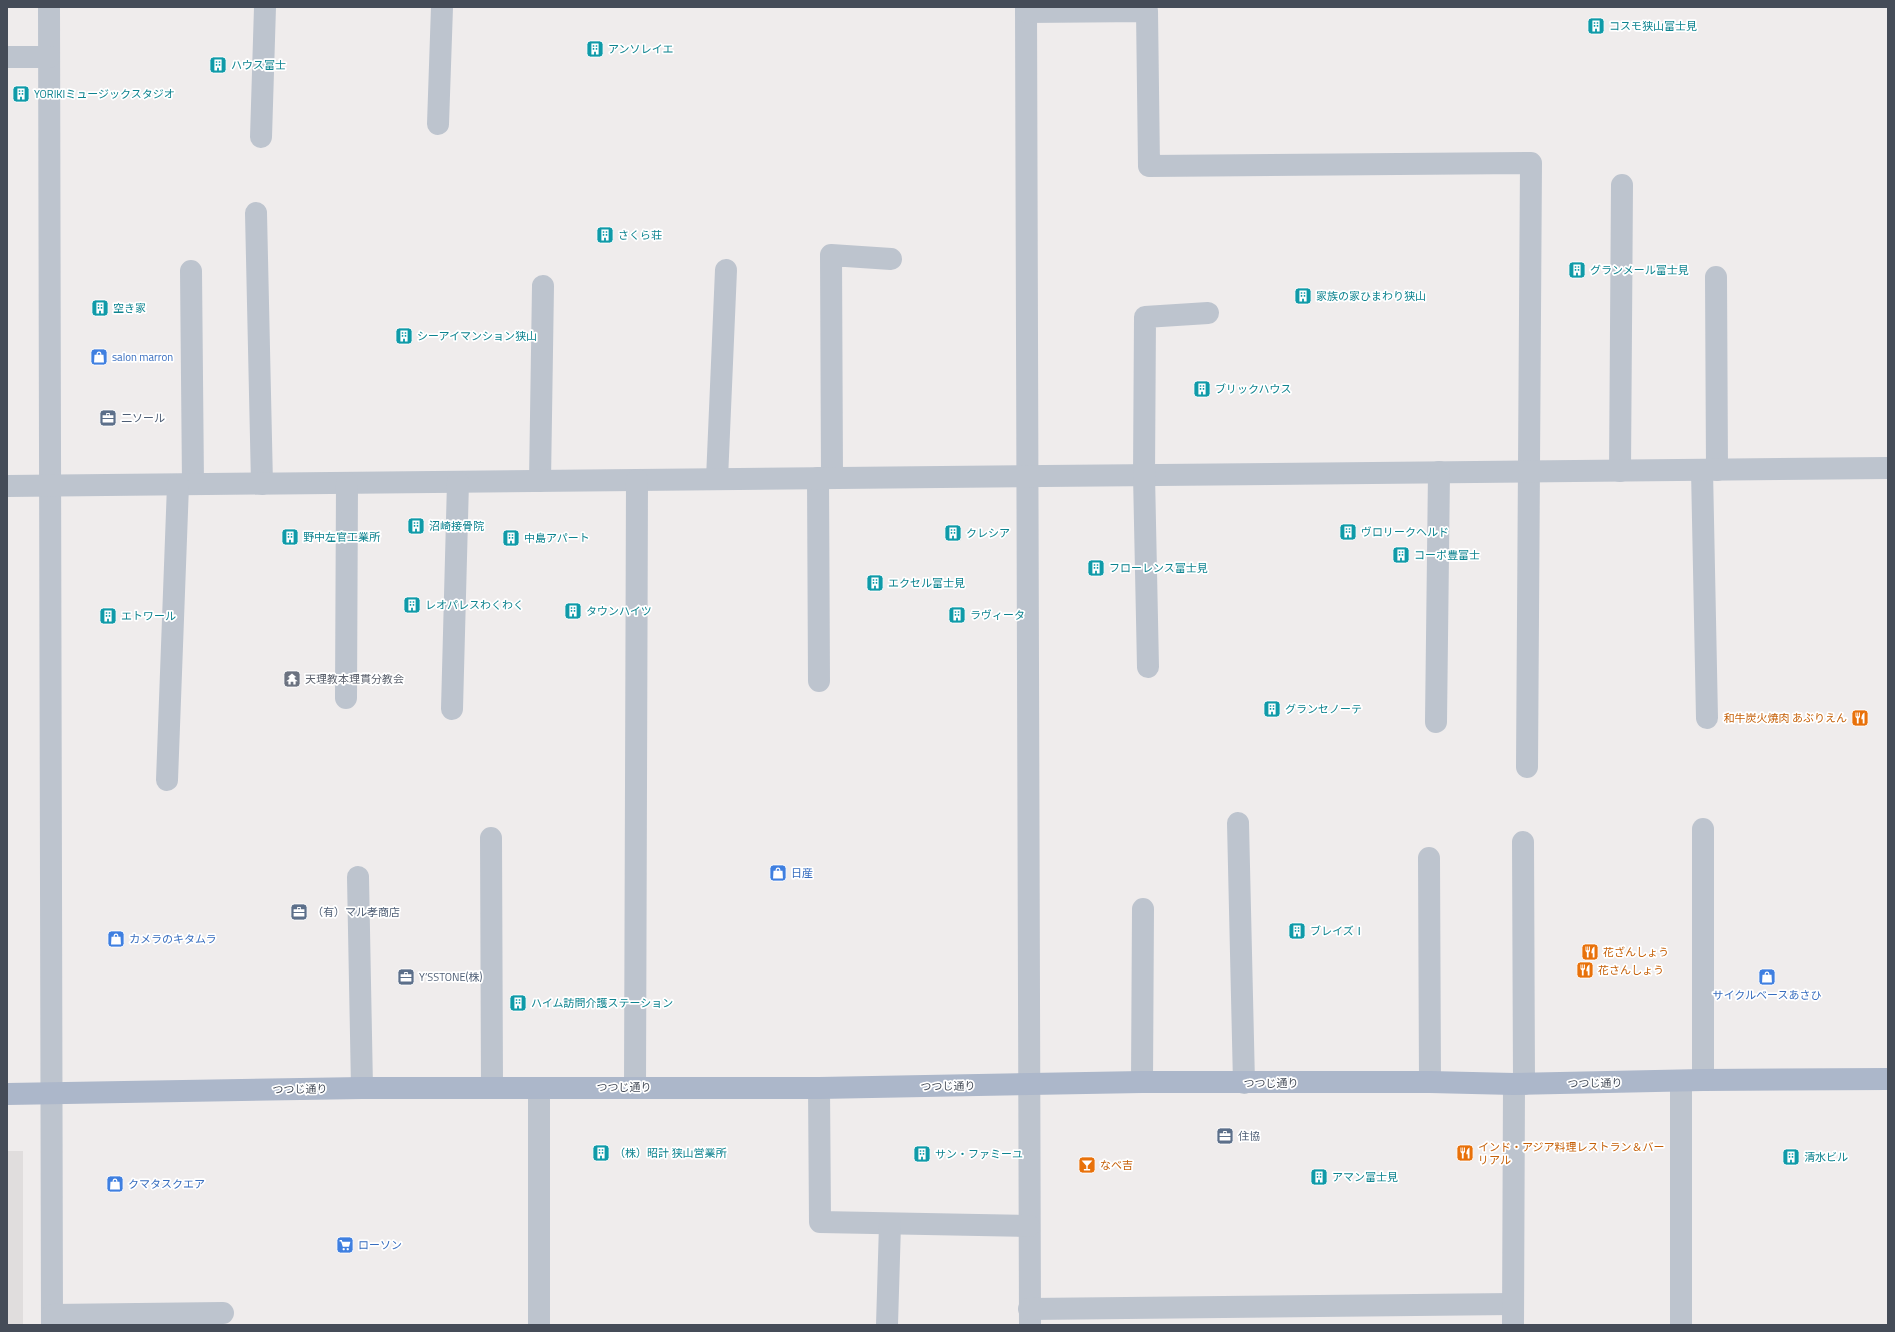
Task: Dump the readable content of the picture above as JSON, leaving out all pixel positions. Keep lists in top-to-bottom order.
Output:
{
  "streets": {
    "main road": ["つつじ通り"]
  },
  "places": {
    "building": [
      "コスモ狭山富士見",
      "アンソレイエ",
      "ハウス富士",
      "YORIKIミュージックスタジオ",
      "さくら荘",
      "グランメール富士見",
      "家族の家ひまわり狭山",
      "空き家",
      "シーアイマンション狭山",
      "ブリックハウス",
      "沼崎接骨院",
      "ヴロリークヘルド",
      "クレシア",
      "野中左官工業所",
      "中島アパート",
      "コーポ豊富士",
      "フローレンス富士見",
      "エクセル富士見",
      "レオパレスわくわく",
      "タウンハイツ",
      "ラヴィータ",
      "エトワール",
      "グランセノーテ",
      "ブレイズⅠ",
      "ハイム訪問介護ステーション",
      "（株）昭計 狭山営業所",
      "サン・ファミーユ",
      "清水ビル",
      "アマン富士見"
    ],
    "shop": [
      "salon marron",
      "日産",
      "カメラのキタムラ",
      "サイクルベースあさひ",
      "クマタスクエア"
    ],
    "office": [
      "二ソール",
      "（有）マル孝商店",
      "Y’SSTONE(株)",
      "住協"
    ],
    "temple": ["天理教本理貫分教会"],
    "restaurant": [
      "和牛炭火焼肉 あぶりえん",
      "花ざんしょう",
      "花さんしょう",
      "インド・アジア料理レストラン＆バー リアル"
    ],
    "bar": ["なべ吉"],
    "supermarket": ["ローソン"]
  }
}
